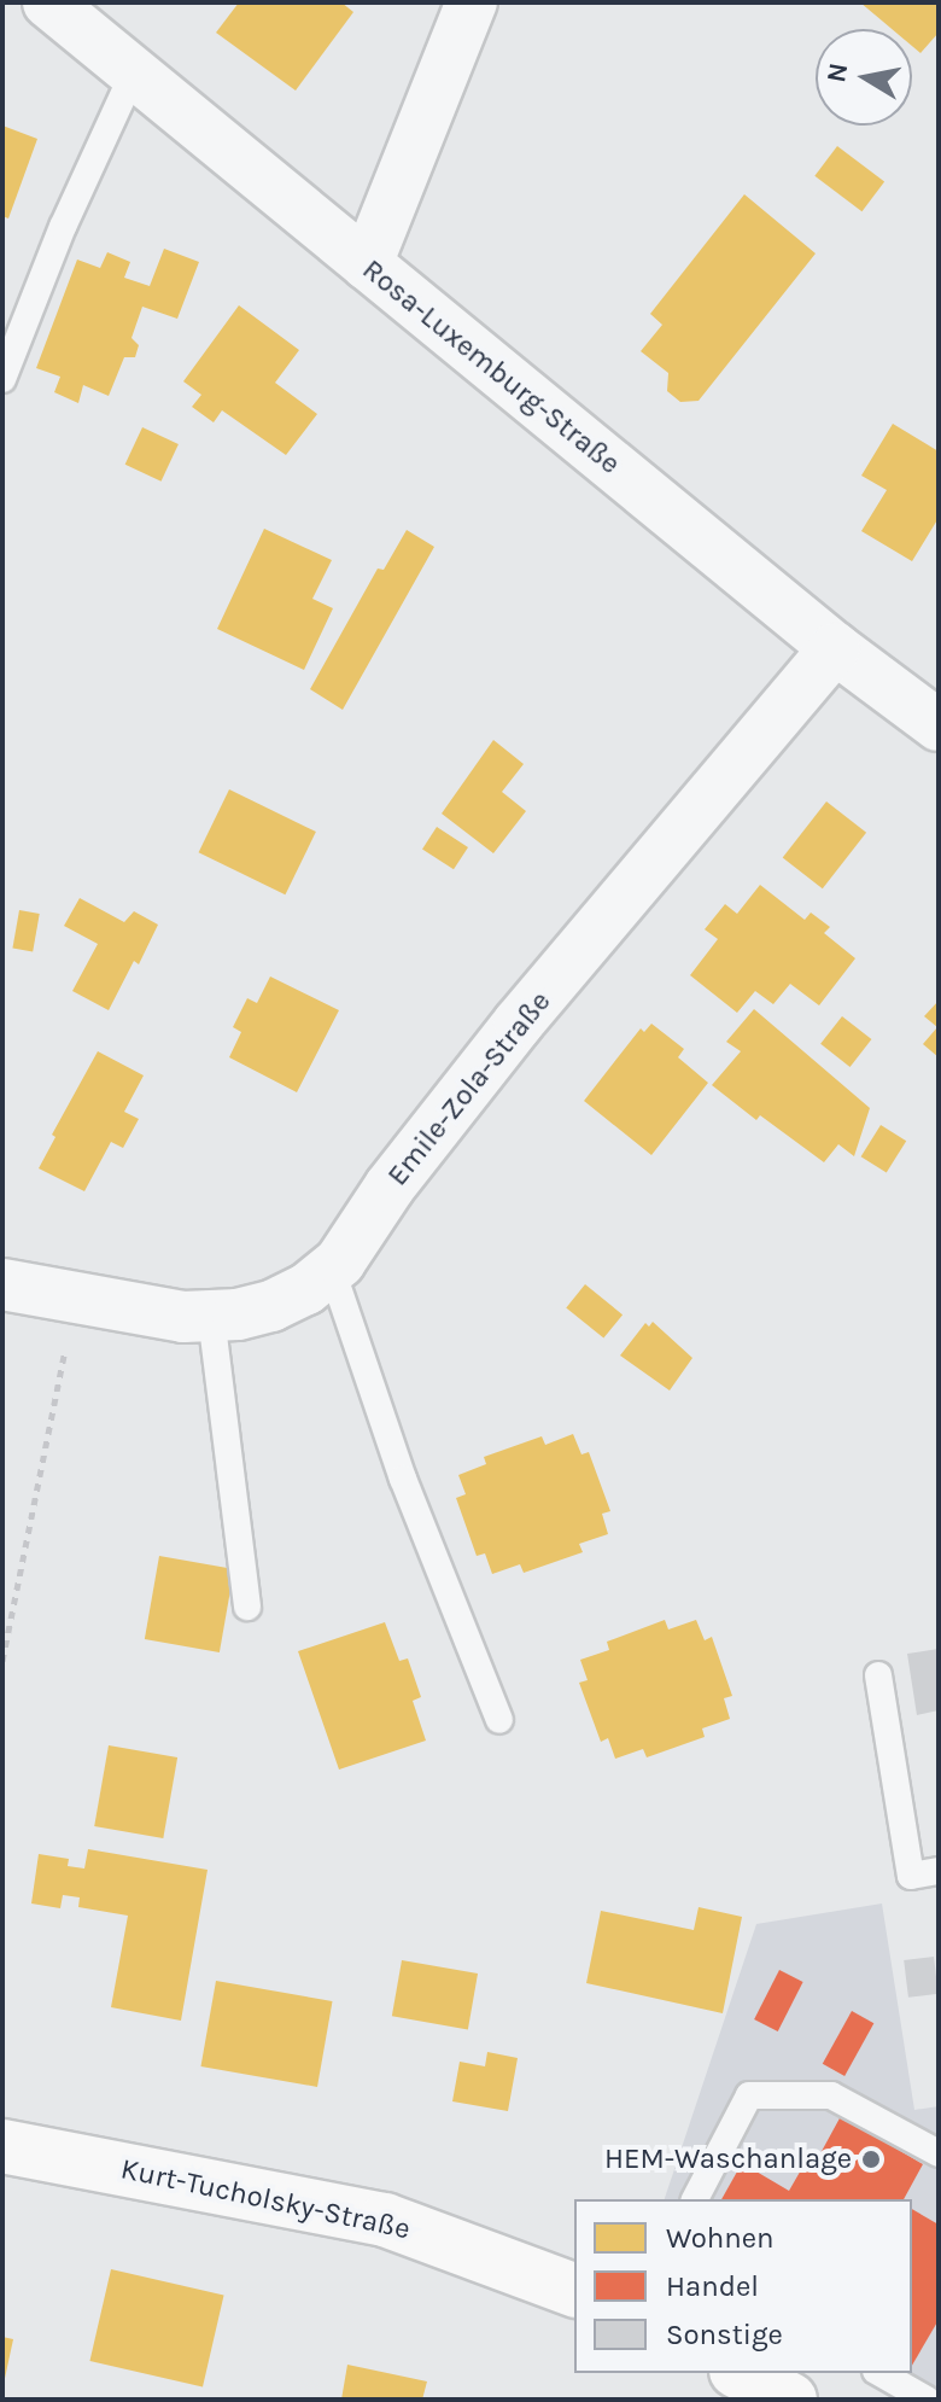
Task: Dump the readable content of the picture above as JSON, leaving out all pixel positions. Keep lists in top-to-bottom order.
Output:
{
  "streets": {
    "main road": ["Kurt-Tucholsky-Straße"],
    "street": ["Rosa-Luxemburg-Straße", "Emile-Zola-Straße"]
  },
  "crossings": [
    ["Rosa-Luxemburg-Straße", "Emile-Zola-Straße"]
  ],
  "places": ["HEM-Waschanlage"],
  "legend": ["Wohnen", "Handel", "Sonstige"],
  "north": "left"
}
